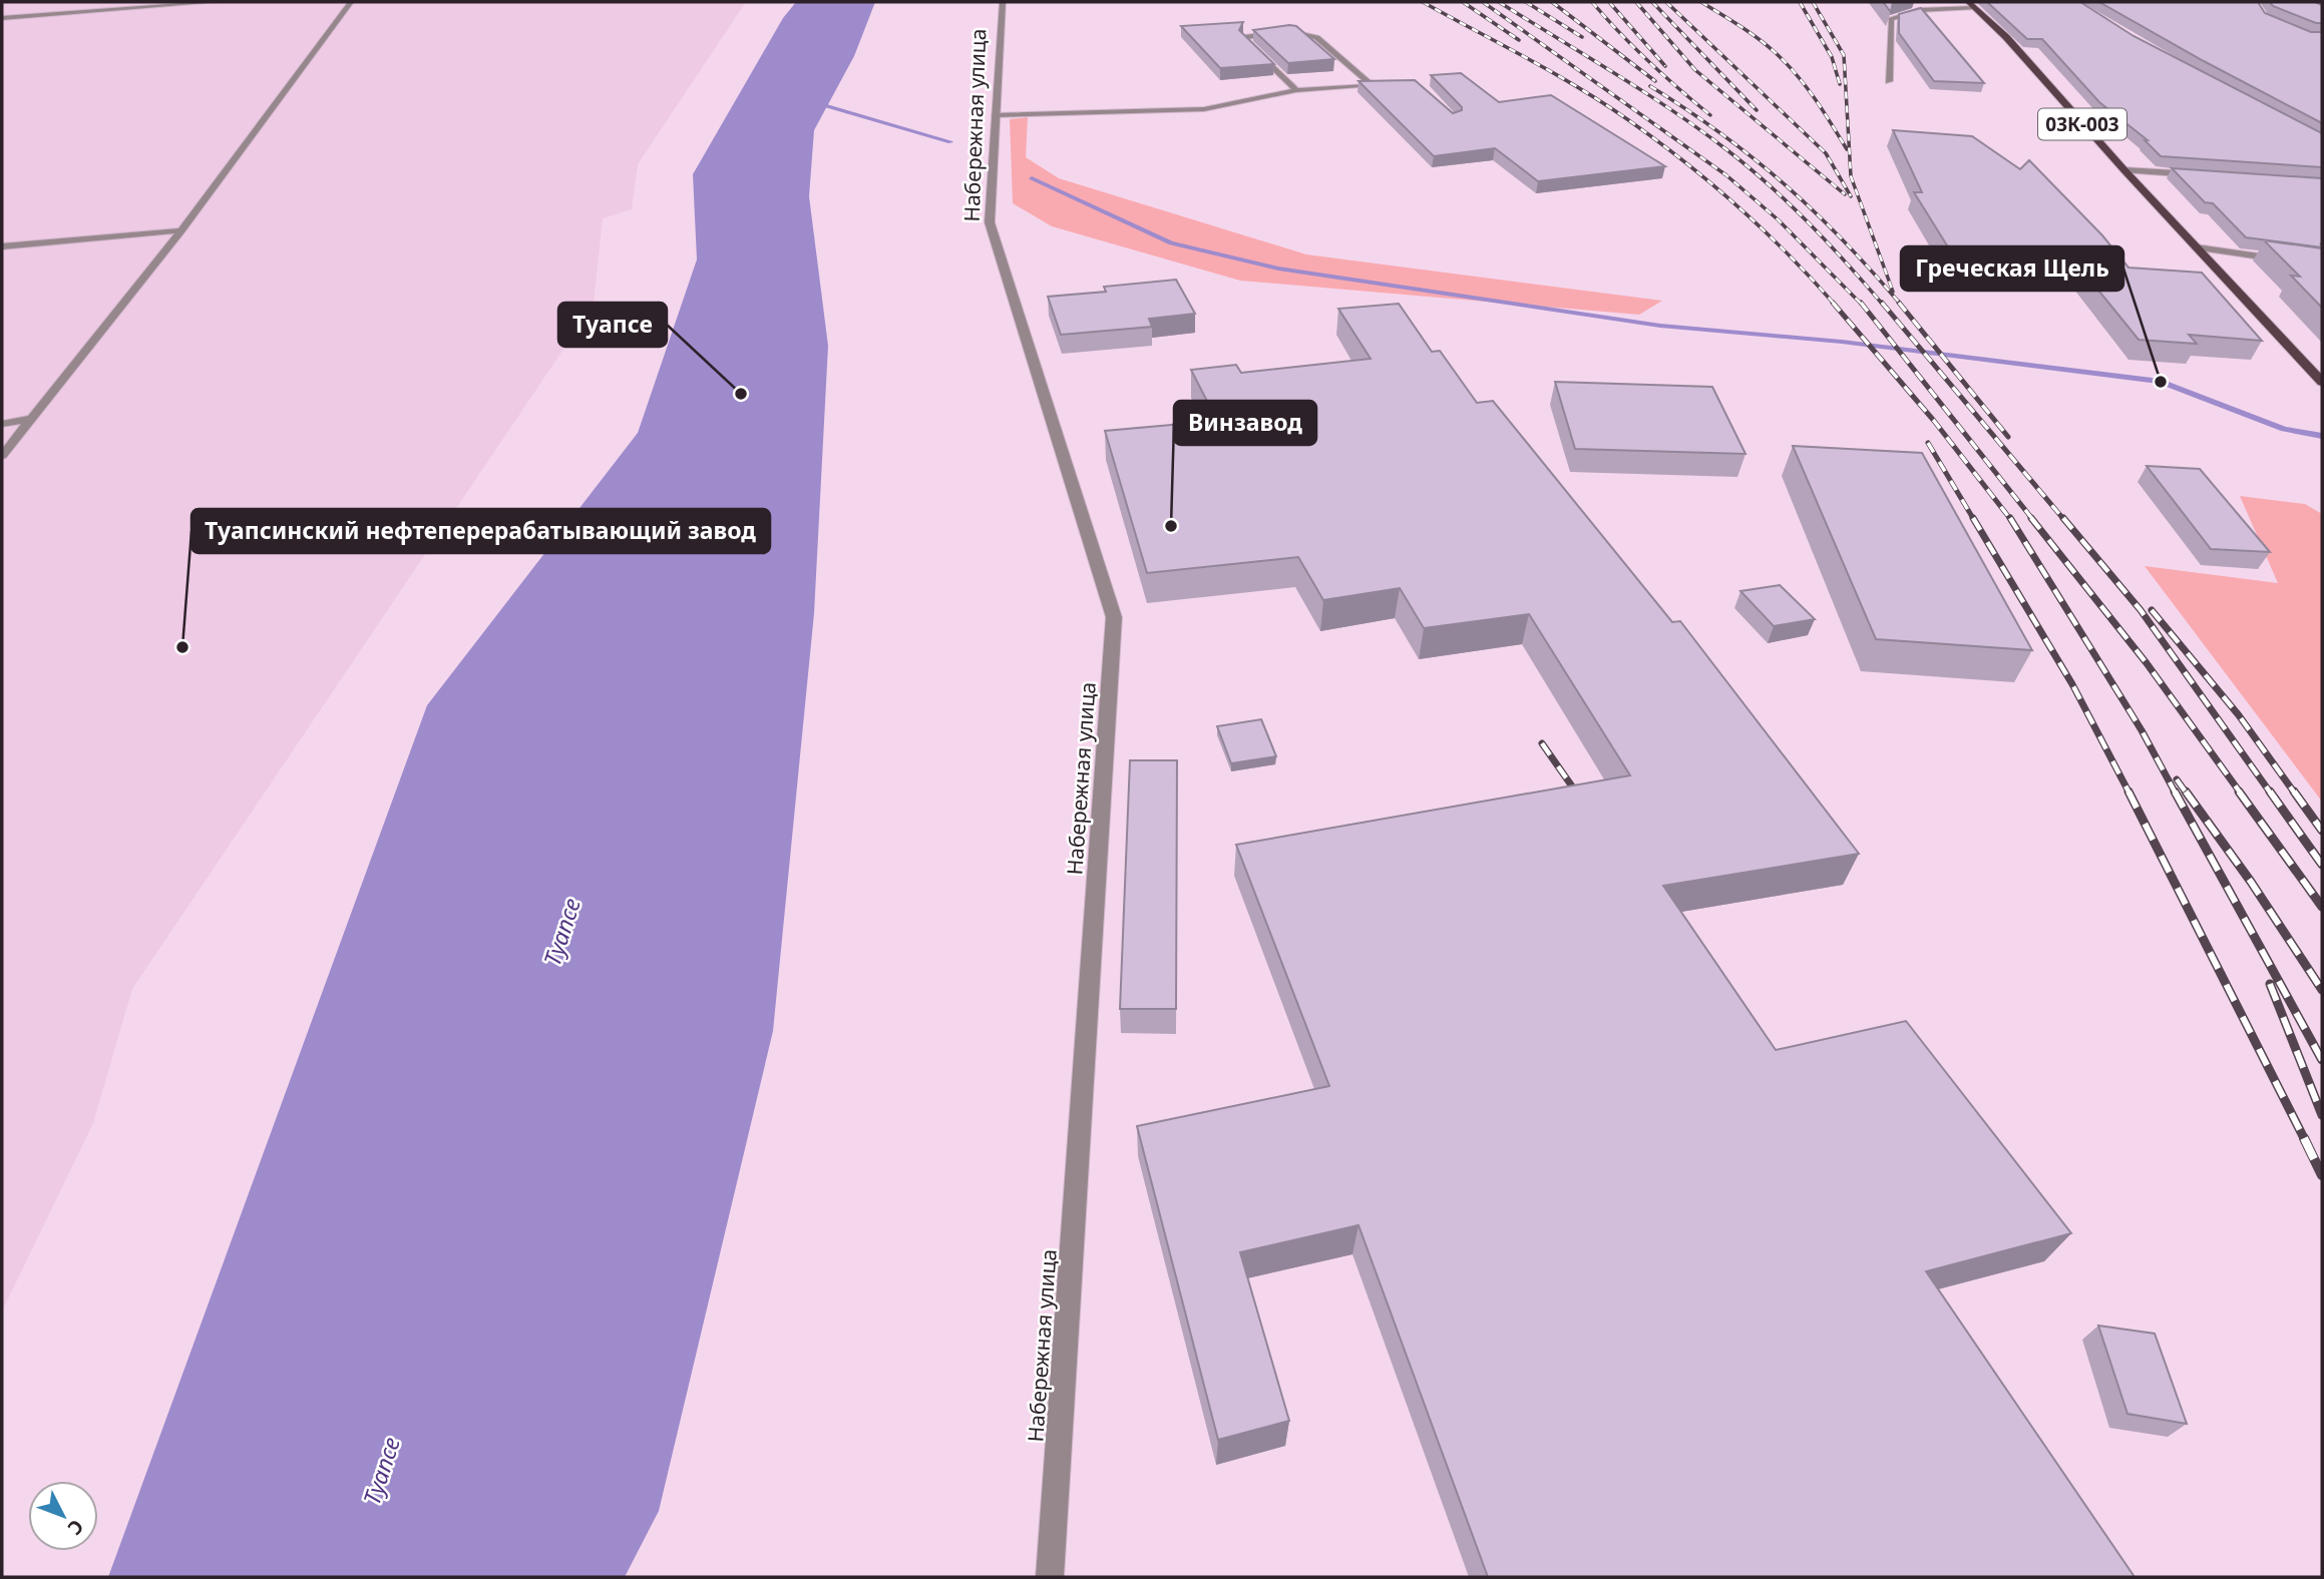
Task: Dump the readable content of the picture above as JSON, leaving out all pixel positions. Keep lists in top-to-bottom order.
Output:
{
  "streets": {
    "main road": ["03К-003"],
    "street": ["Набережная улица"]
  },
  "water": ["Туапсе"],
  "places": [
    "Греческая Щель",
    "Туапсе",
    "Винзавод",
    "Туапсинский нефтеперерабатывающий завод"
  ],
  "north": "bottom right"
}
